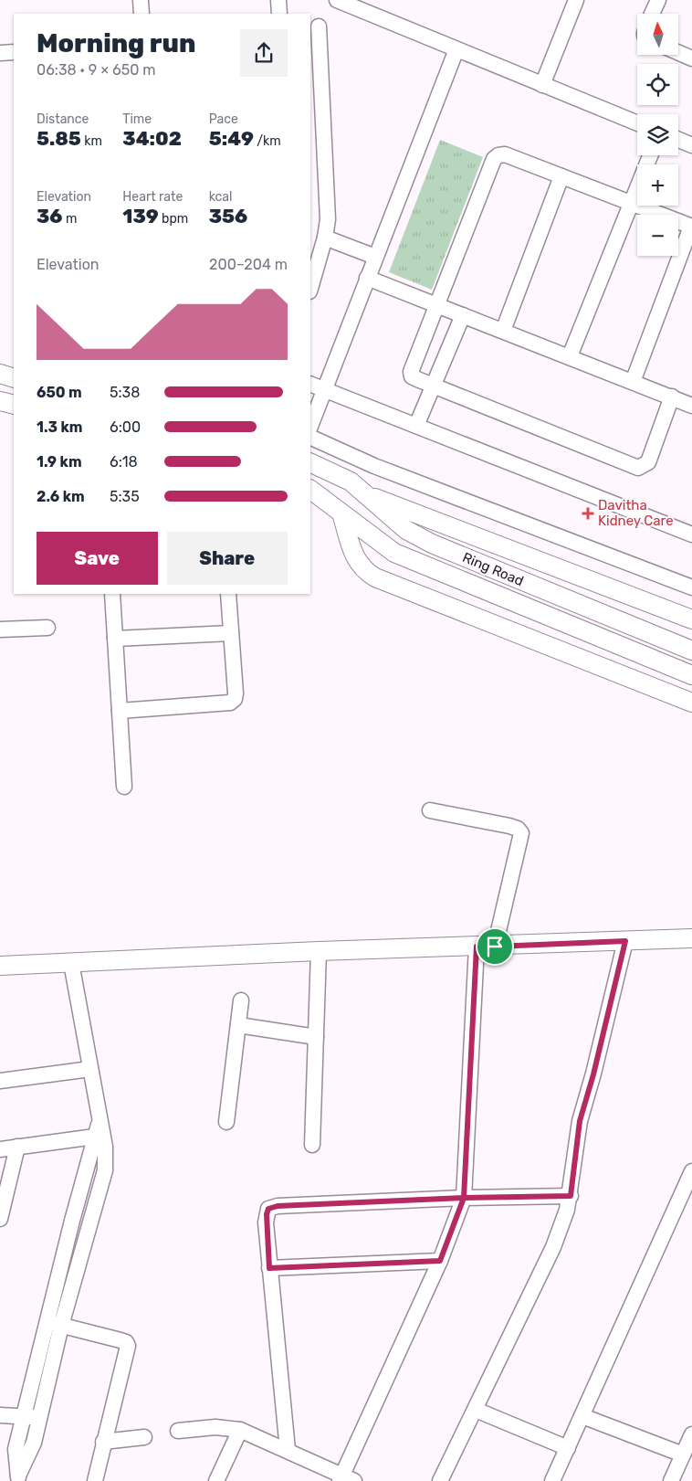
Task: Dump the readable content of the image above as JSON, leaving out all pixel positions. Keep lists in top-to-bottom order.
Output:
{
  "streets": {
    "street": ["Ring Road"]
  },
  "places": {
    "health": ["Davitha Kidney Care"]
  },
  "north": "top",
  "page": {
    "map_buttons": ["+", "−"],
    "heading": ["Morning run", "06:38 · 9 × 650 m"],
    "stats": [
      ["Distance", "5.85 km"],
      ["Time", "34:02"],
      ["Pace", "5:49 /km"],
      ["Elevation", "36 m"],
      ["Heart rate", "139 bpm"],
      ["kcal", "356"]
    ],
    "chart": ["Elevation", "200–204 m"],
    "list": [
      {
        "name": "650 m",
        "note": "5:38"
      },
      {
        "name": "1.3 km",
        "note": "6:00"
      },
      {
        "name": "1.9 km",
        "note": "6:18"
      },
      {
        "name": "2.6 km",
        "note": "5:35"
      }
    ],
    "buttons": ["Save", "Share"]
  }
}
